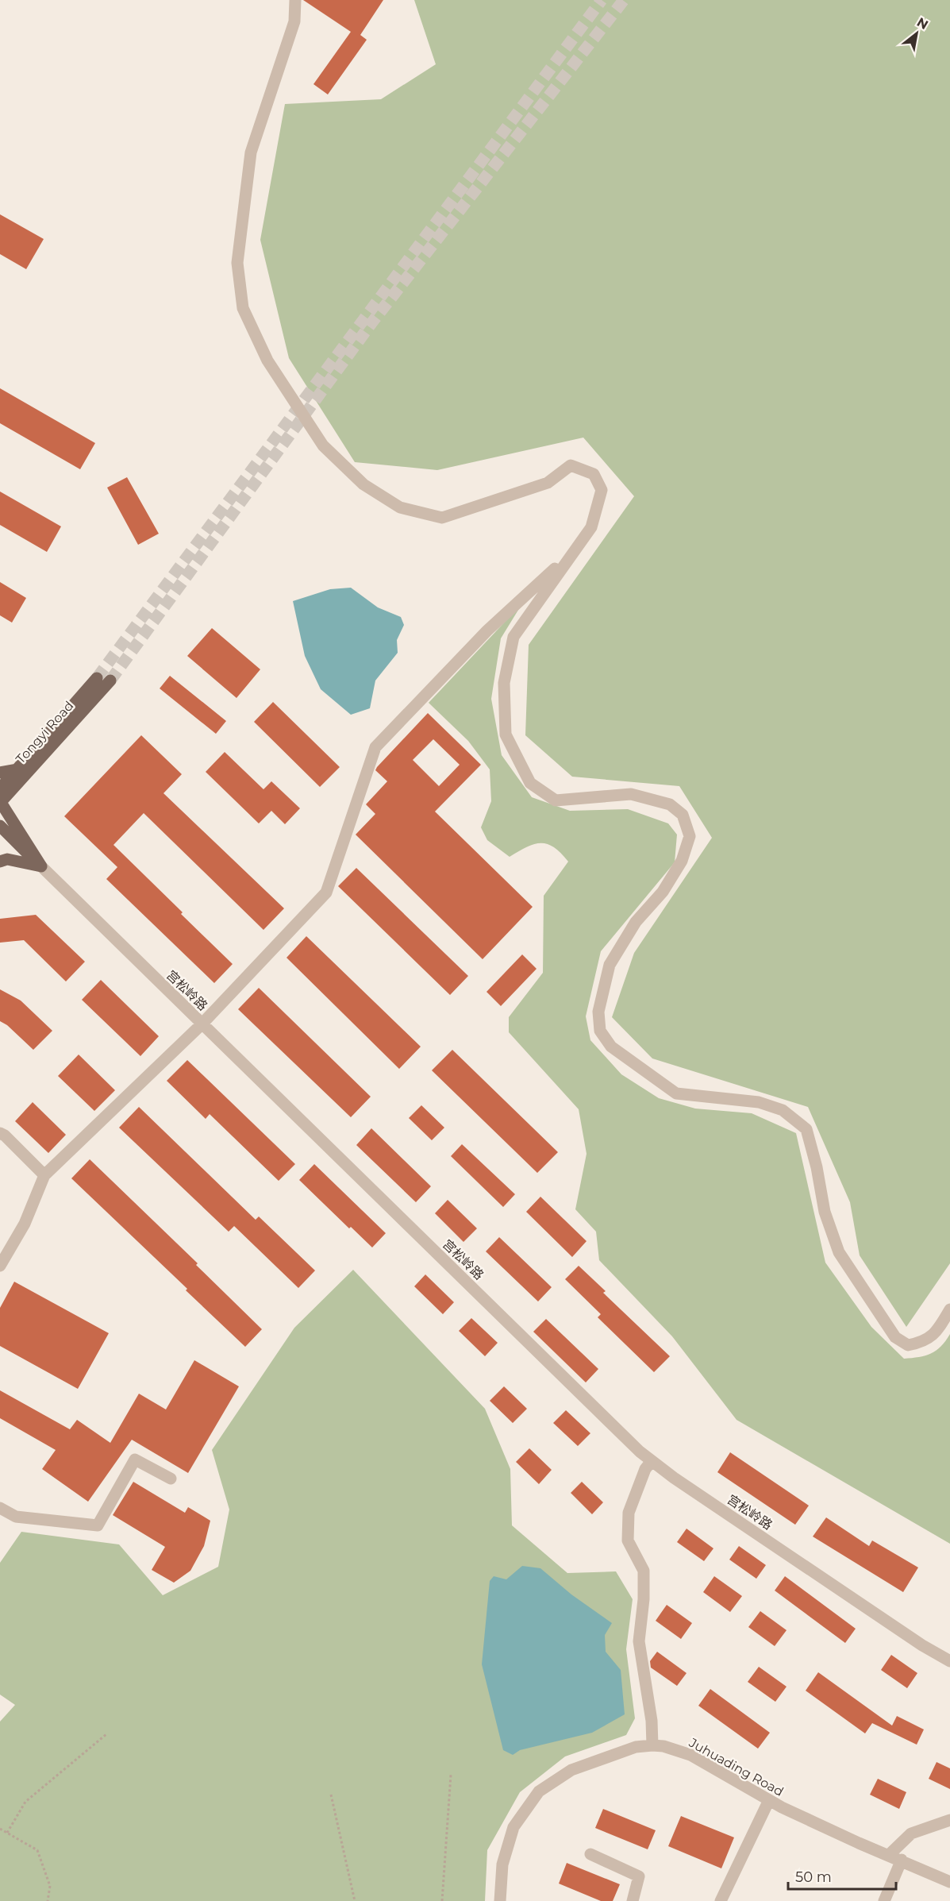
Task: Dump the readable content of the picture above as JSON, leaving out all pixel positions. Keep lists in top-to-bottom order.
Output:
{
  "streets": {
    "main road": ["Tongyi Road", "宫松岭路"],
    "street": ["Juhuading Road"]
  },
  "scale_bar": "50 m",
  "north": "top right"
}
